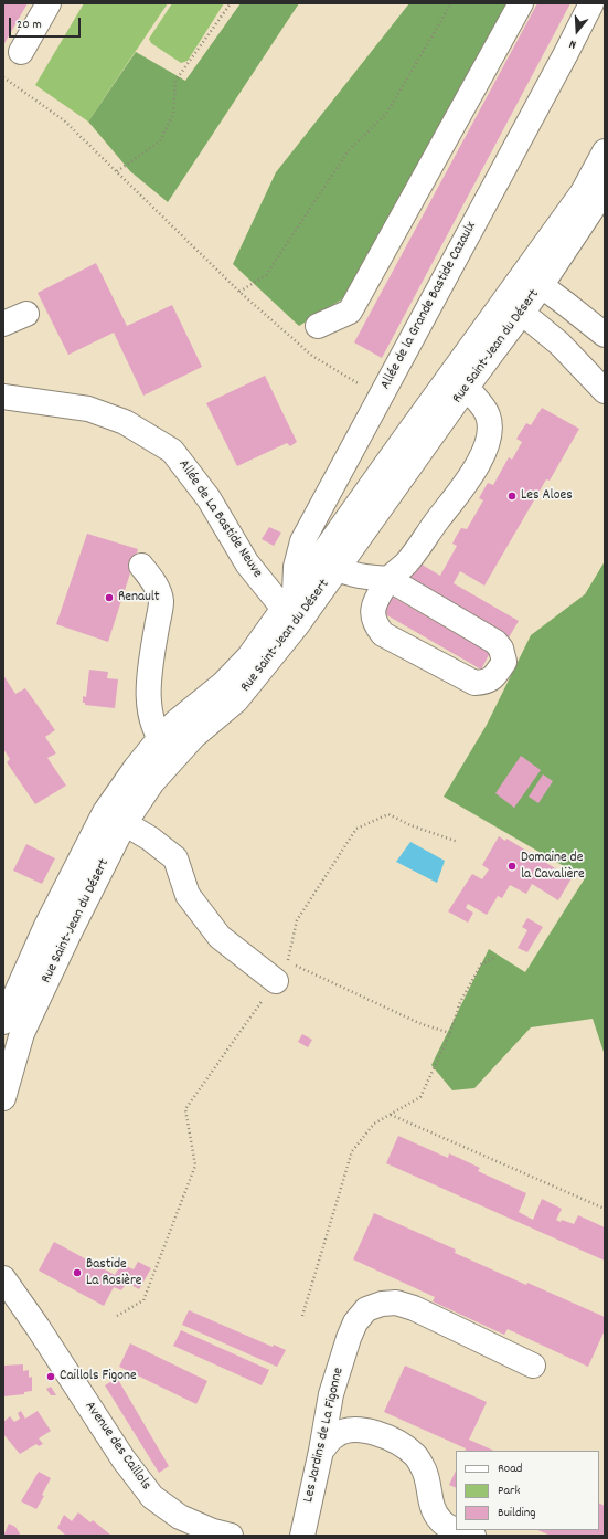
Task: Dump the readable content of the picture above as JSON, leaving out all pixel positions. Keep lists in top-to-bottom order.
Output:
{
  "streets": {
    "street": [
      "Allée de la Grande Bastide Cazaulx",
      "Rue Saint-Jean du Désert",
      "Allée de La Bastide Neuve",
      "Les Jardins de La Figonne",
      "Avenue des Caillols"
    ]
  },
  "crossings": [
    ["Allée de la Grande Bastide Cazaulx", "Rue Saint-Jean du Désert"],
    ["Allée de la Grande Bastide Cazaulx", "Allée de La Bastide Neuve"],
    ["Rue Saint-Jean du Désert", "Allée de La Bastide Neuve"]
  ],
  "places": [
    "Les Aloes",
    "Renault",
    "Domaine de la Cavalière",
    "Bastide La Rosière",
    "Caillols Figone"
  ],
  "legend": ["Road", "Park", "Building"],
  "scale_bar": "20 m",
  "north": "bottom"
}
